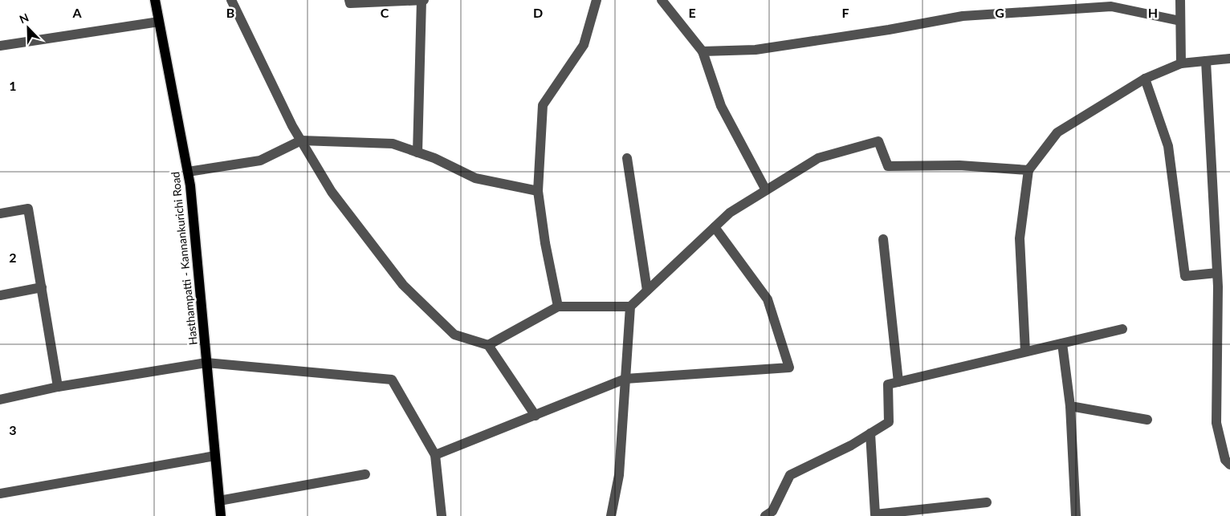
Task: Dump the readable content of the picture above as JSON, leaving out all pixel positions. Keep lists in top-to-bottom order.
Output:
{
  "streets": {
    "main road": ["Hasthampatti - Kannankurichi Road"]
  },
  "north": "top left",
  "grid": {
    "columns": [
      "A",
      "B",
      "C",
      "D",
      "E",
      "F",
      "G",
      "H"
    ],
    "rows": ["1", "2", "3"]
  }
}
